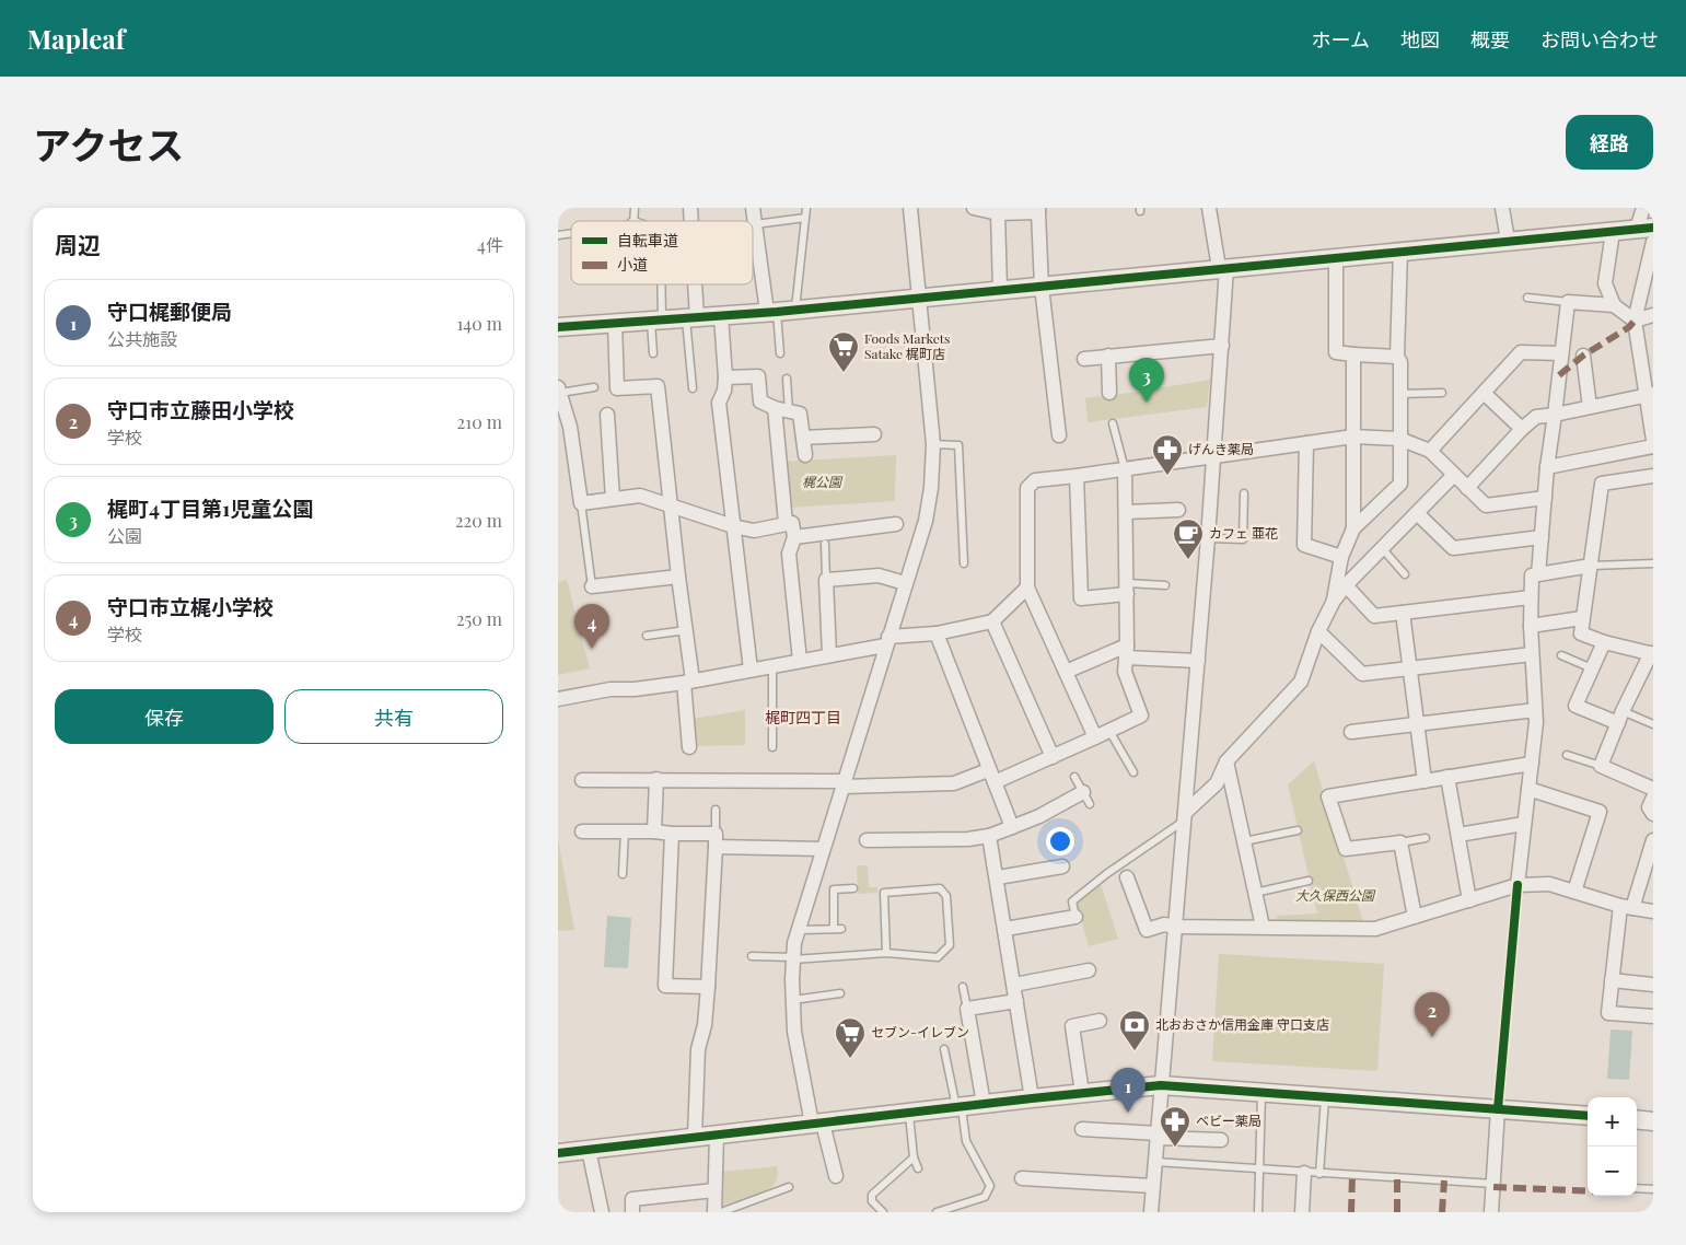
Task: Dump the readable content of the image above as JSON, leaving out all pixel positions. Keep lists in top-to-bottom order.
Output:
{
  "districts": ["梶町四丁目"],
  "parks": ["梶公園", "大久保西公園"],
  "places": {
    "supermarket": ["Foods Markets Satake 梶町店", "セブン-イレブン"],
    "pharmacy": ["げんき薬局", "ベビー薬局"],
    "cafe": ["カフェ 亜花"],
    "bank": ["北おおさか信用金庫 守口支店"]
  },
  "legend": ["自転車道", "小道"],
  "page": {
    "header": "Mapleaf",
    "nav": [
      "ホーム",
      "地図",
      "概要",
      "お問い合わせ"
    ],
    "title": "アクセス",
    "buttons": [
      "経路",
      ["保存", "共有"]
    ],
    "heading": ["周辺", "4件"],
    "list": [
      {
        "mark": "1",
        "name": "守口梶郵便局",
        "note": "公共施設",
        "value": "140 m"
      },
      {
        "mark": "2",
        "name": "守口市立藤田小学校",
        "note": "学校",
        "value": "210 m"
      },
      {
        "mark": "3",
        "name": "梶町4丁目第1児童公園",
        "note": "公園",
        "value": "220 m"
      },
      {
        "mark": "4",
        "name": "守口市立梶小学校",
        "note": "学校",
        "value": "250 m"
      }
    ],
    "pins": [
      "3",
      "4",
      "2",
      "1"
    ],
    "map_buttons": ["+", "−"]
  }
}
